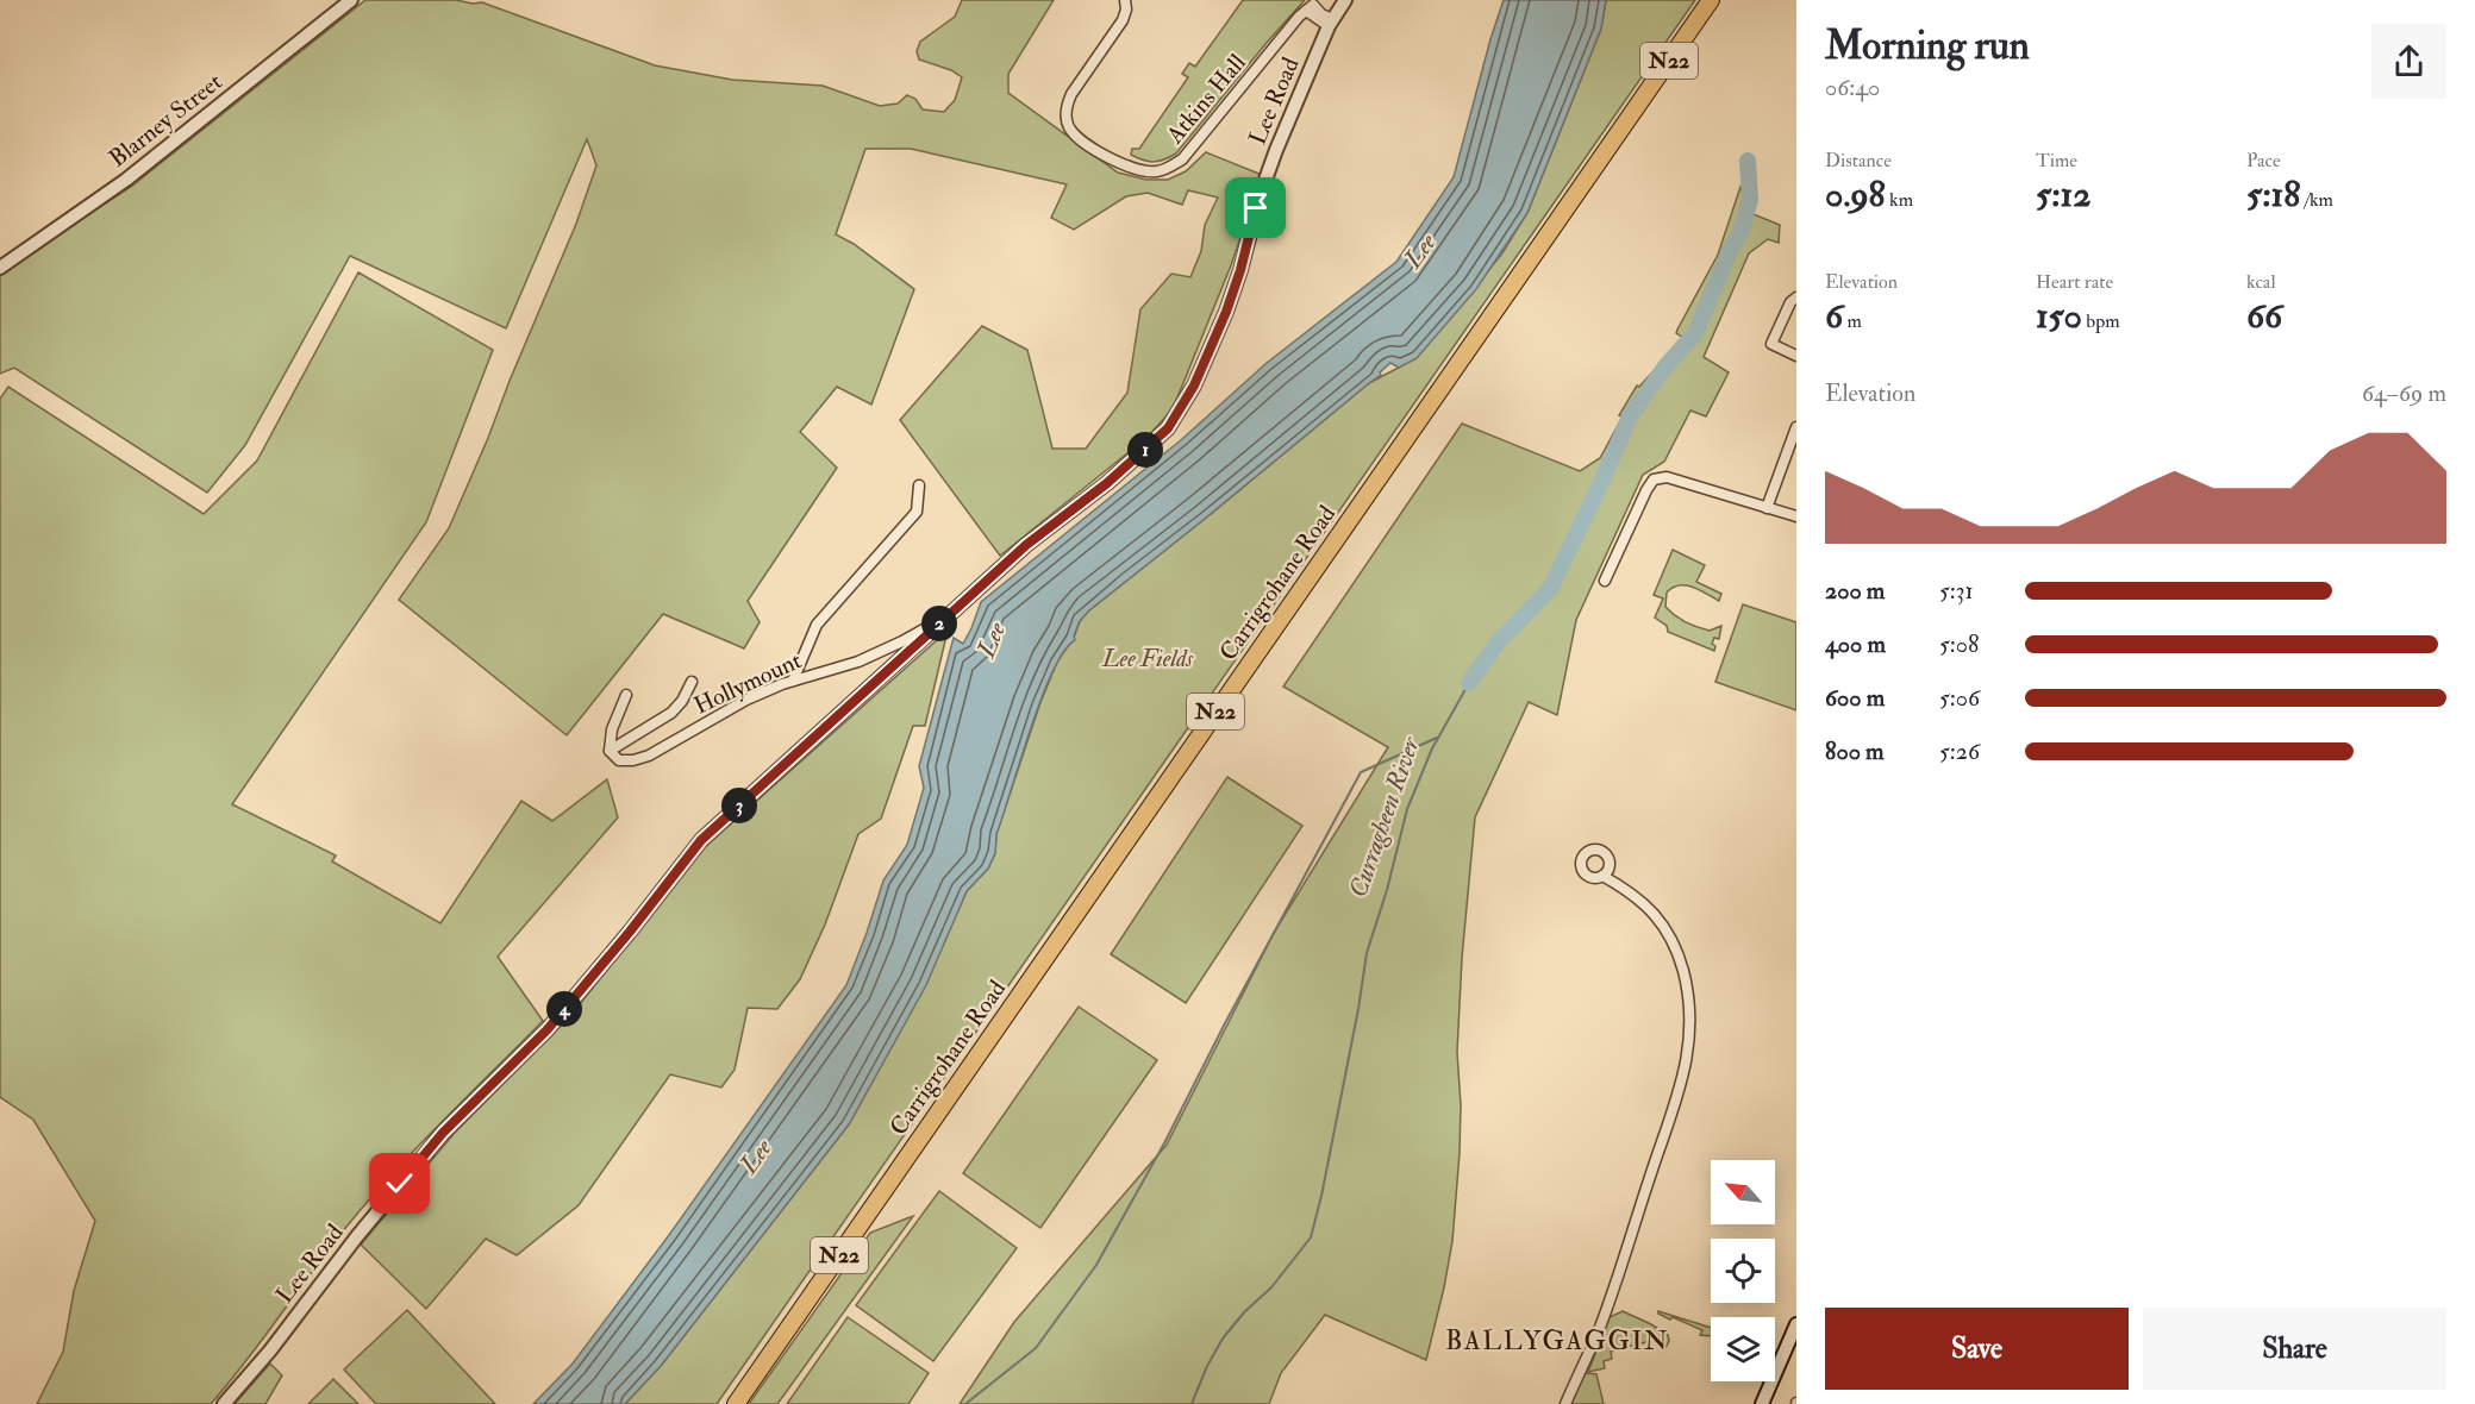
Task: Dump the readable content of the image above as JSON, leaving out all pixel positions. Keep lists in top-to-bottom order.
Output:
{
  "streets": {
    "highway": ["N22", "Carrigrohane Road"],
    "street": [
      "Atkins Hall",
      "Lee Road",
      "Blarney Street",
      "Hollymount"
    ]
  },
  "crossings": [
    ["Atkins Hall", "Lee Road"],
    ["Lee Road", "Hollymount"]
  ],
  "districts": ["BALLYGAGGIN"],
  "water": ["Lee", "Curragheen River"],
  "parks": ["Lee Fields"],
  "north": "top left",
  "page": {
    "heading": ["Morning run", "06:40"],
    "stats": [
      ["Distance", "0.98 km"],
      ["Time", "5:12"],
      ["Pace", "5:18 /km"],
      ["Elevation", "6 m"],
      ["Heart rate", "150 bpm"],
      ["kcal", "66"]
    ],
    "chart": ["Elevation", "64–69 m"],
    "pins": [
      "1",
      "2",
      "3",
      "4"
    ],
    "list": [
      {
        "name": "200 m",
        "note": "5:31"
      },
      {
        "name": "400 m",
        "note": "5:08"
      },
      {
        "name": "600 m",
        "note": "5:06"
      },
      {
        "name": "800 m",
        "note": "5:26"
      }
    ],
    "buttons": ["Save", "Share"]
  }
}
